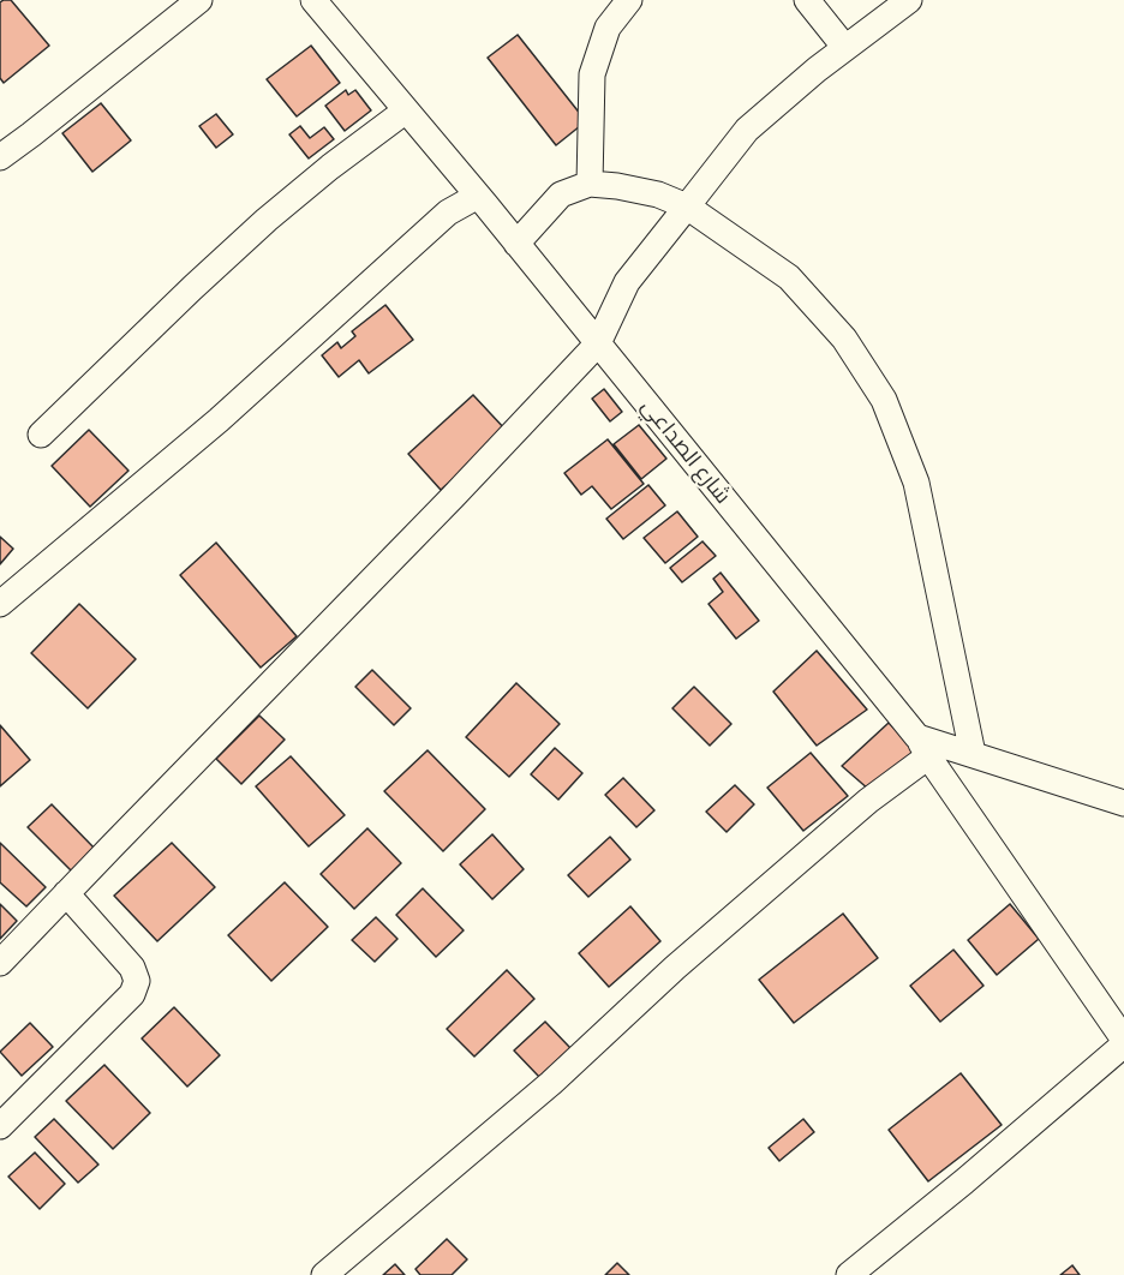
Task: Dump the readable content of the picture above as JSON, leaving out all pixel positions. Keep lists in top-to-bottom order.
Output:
{
  "streets": {
    "street": ["شارع الصداعي"]
  }
}
